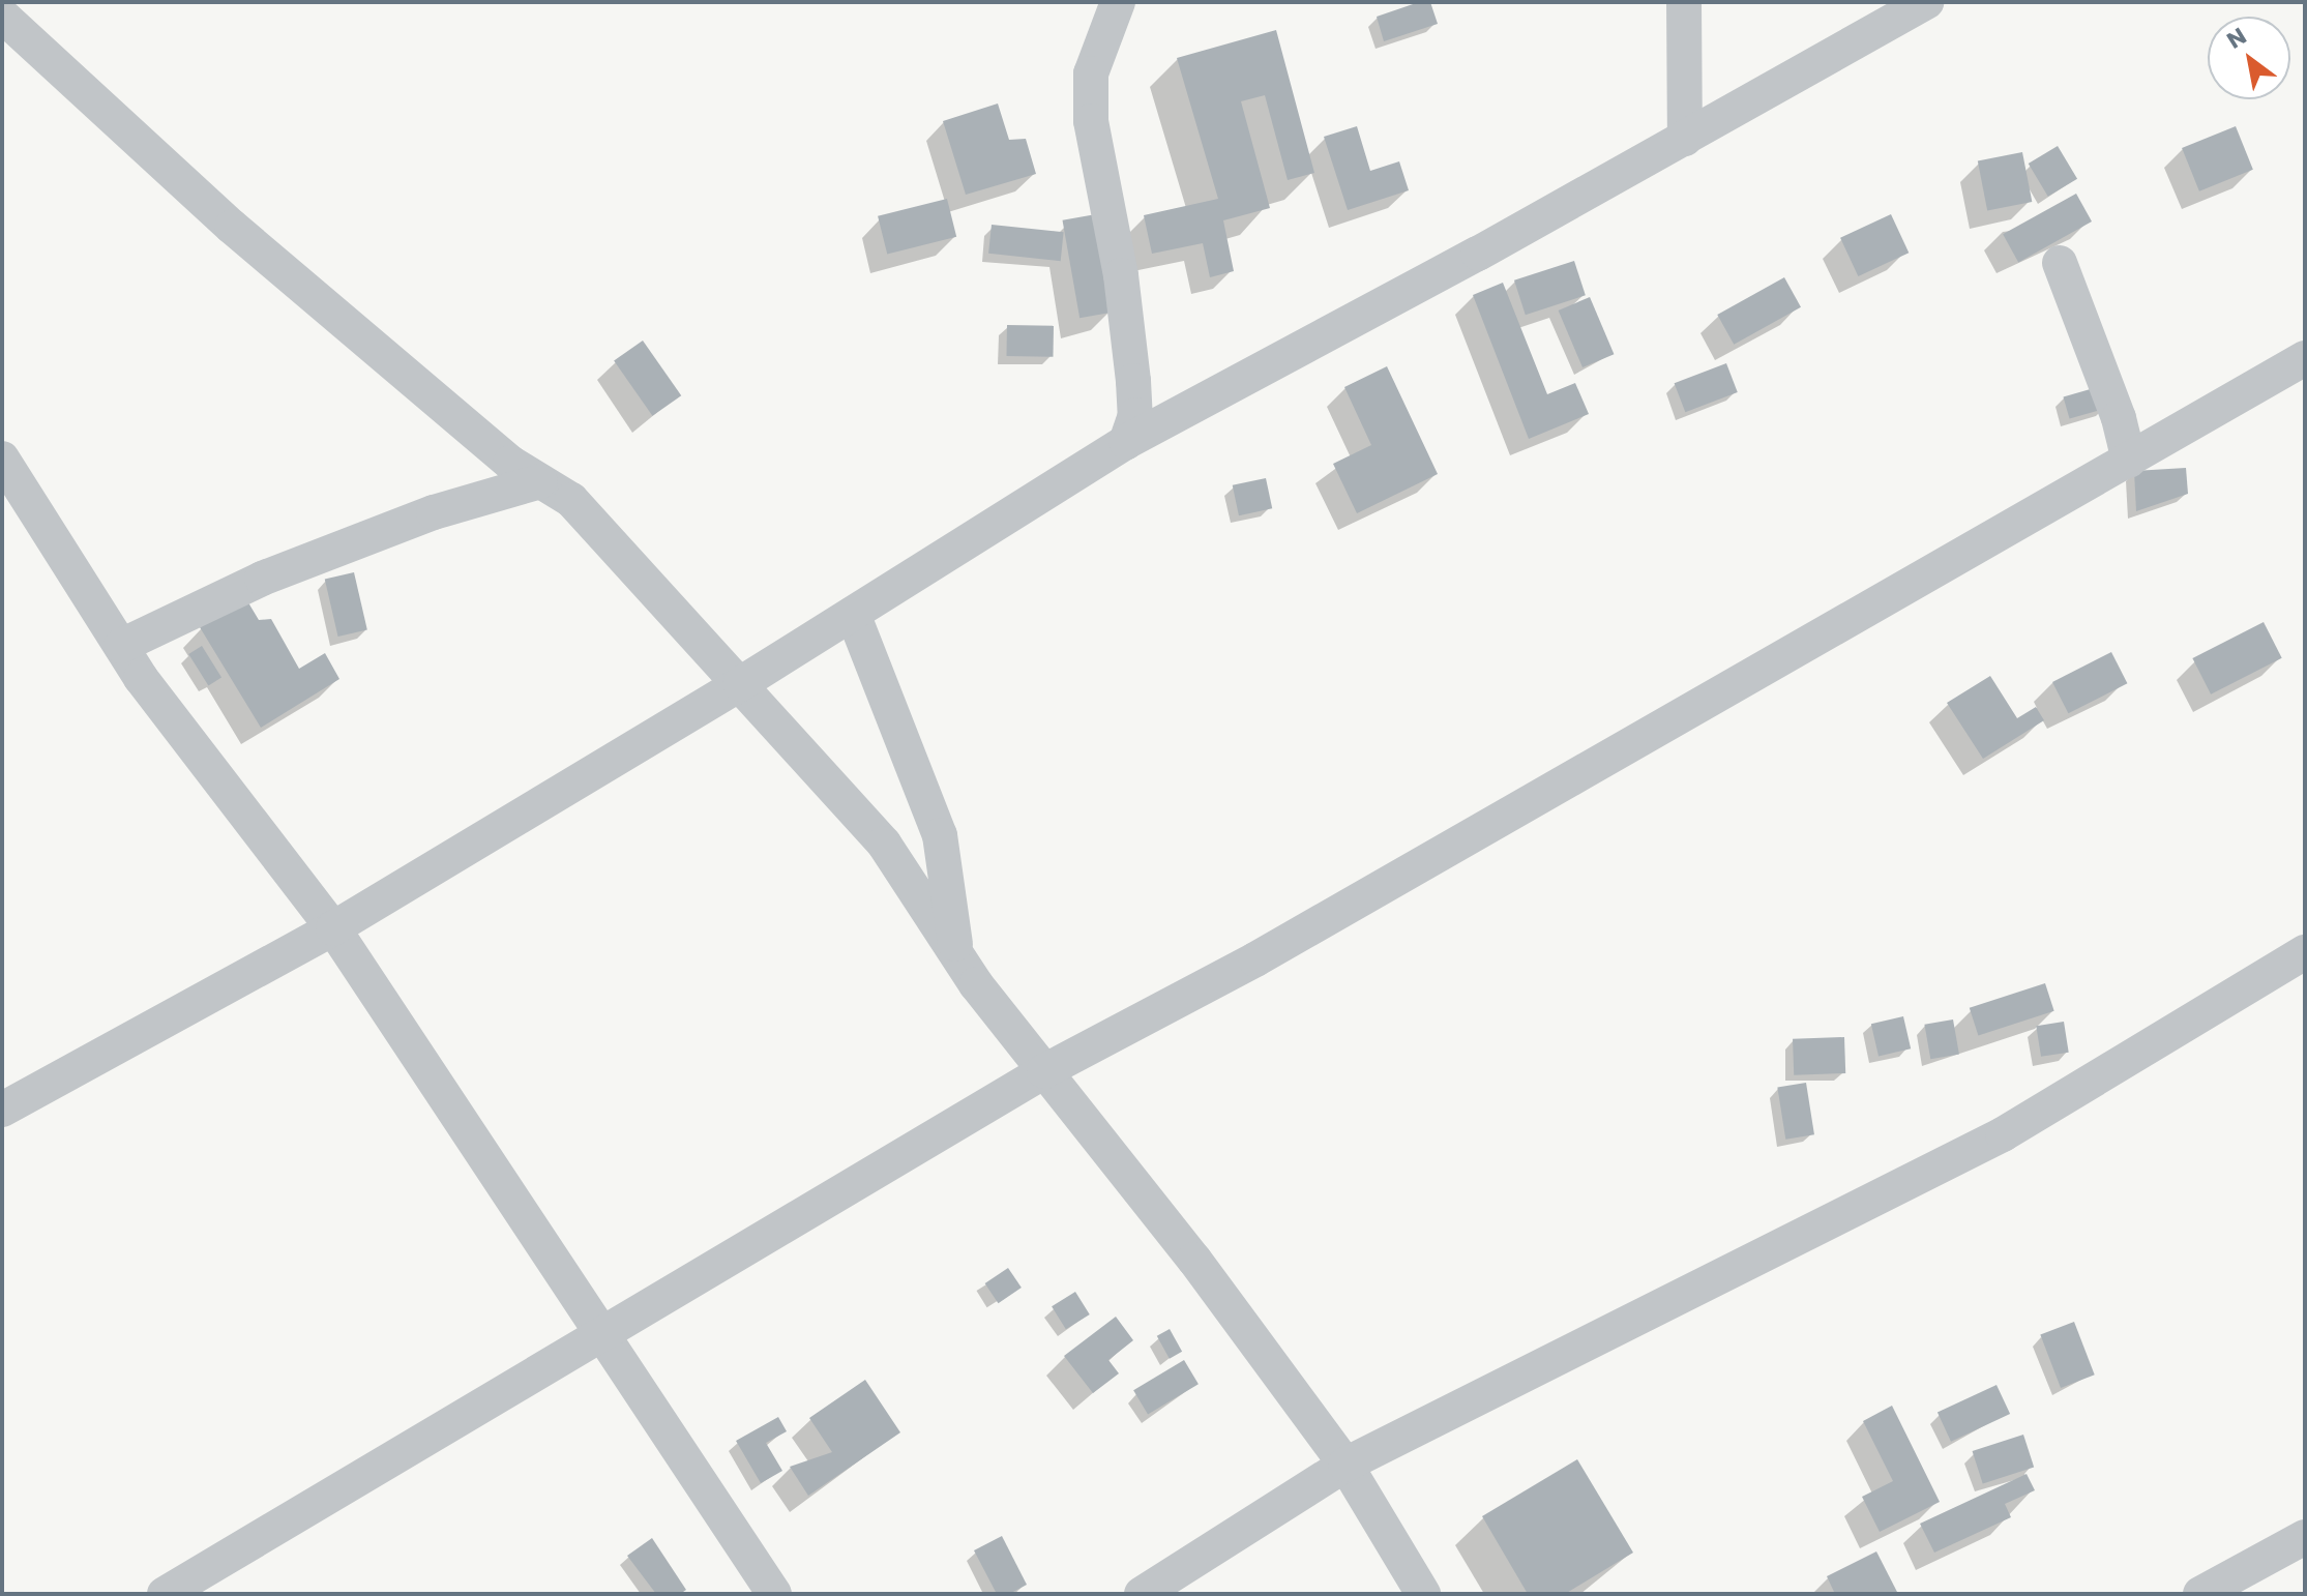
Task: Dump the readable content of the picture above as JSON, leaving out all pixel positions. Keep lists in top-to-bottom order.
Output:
{
  "north": "top left"
}
